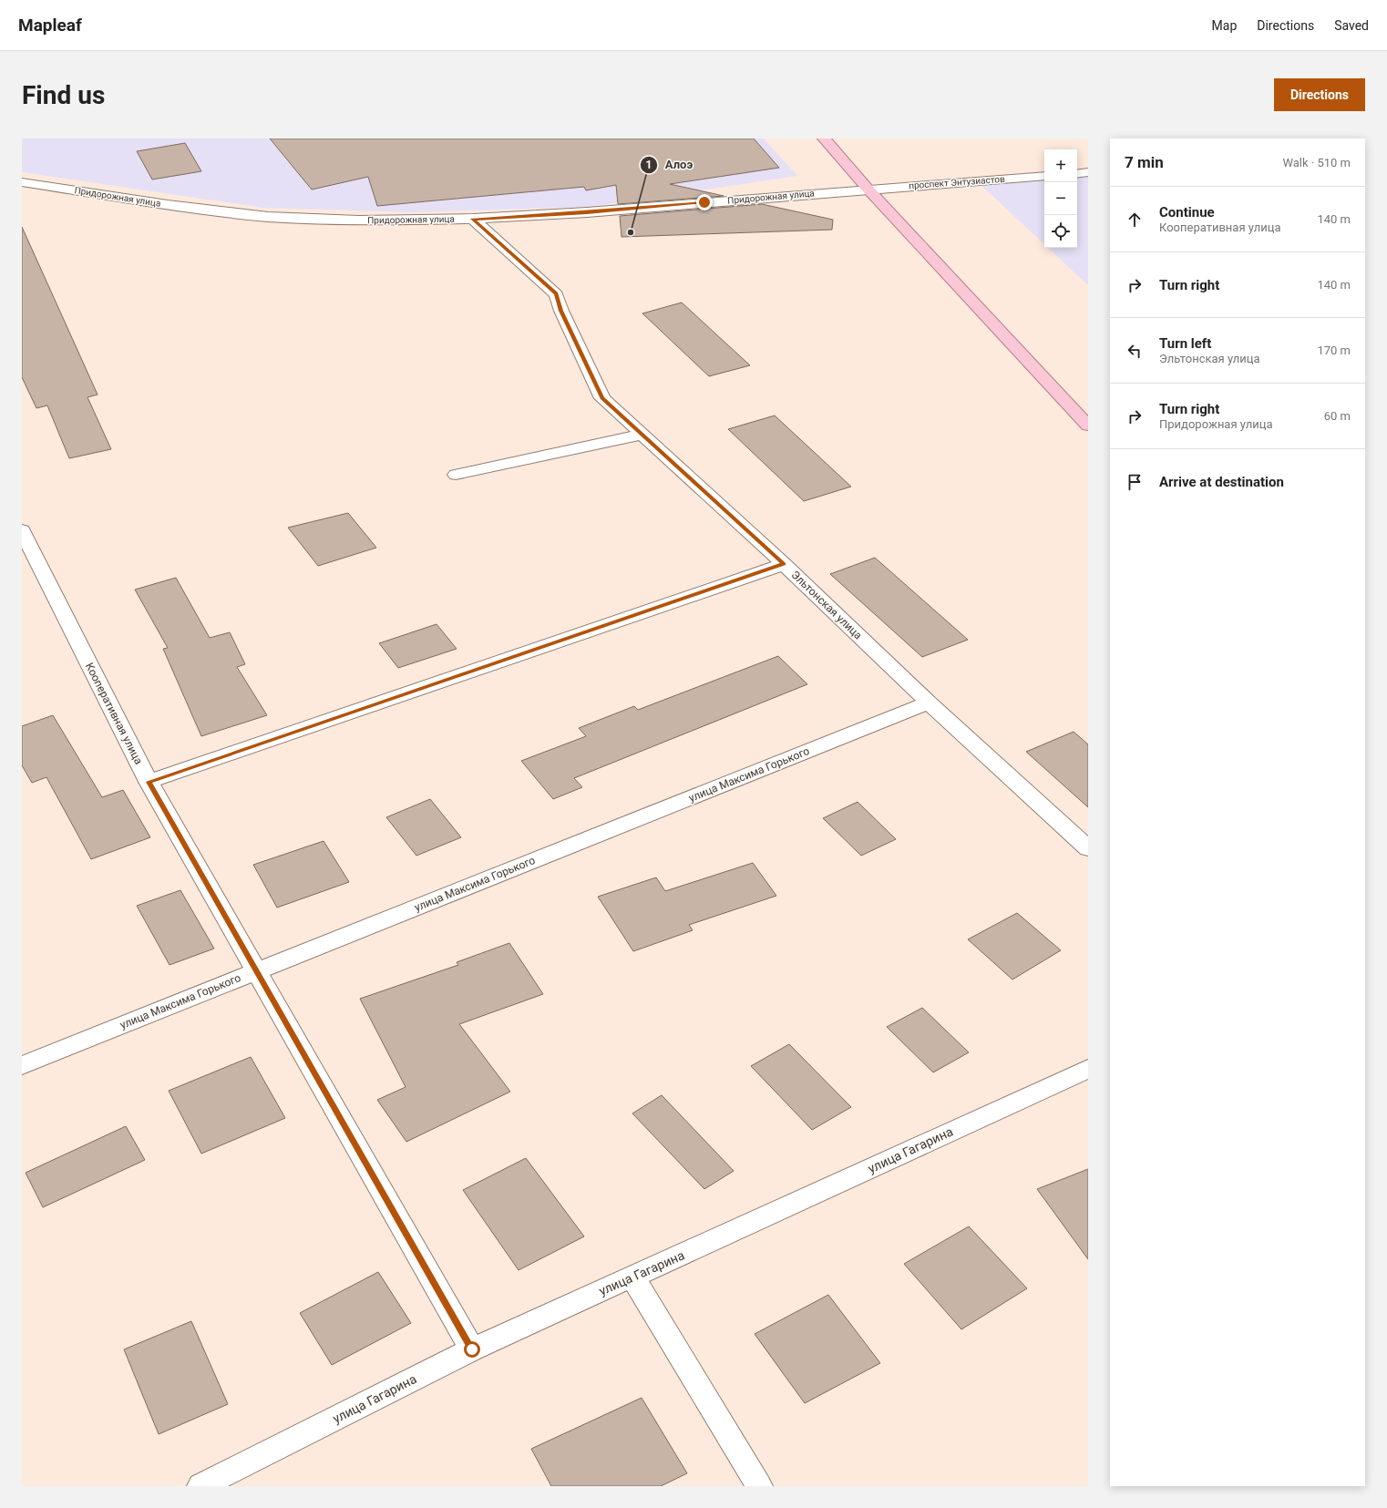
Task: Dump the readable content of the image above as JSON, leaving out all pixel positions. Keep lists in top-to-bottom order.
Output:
{
  "streets": {
    "street": [
      "проспект Энтузиастов",
      "Придорожная улица",
      "Эльтонская улица",
      "Кооперативная улица",
      "улица Максима Горького",
      "улица Гагарина"
    ]
  },
  "crossings": [
    ["проспект Энтузиастов", "Придорожная улица"],
    ["Придорожная улица", "Эльтонская улица"],
    ["Эльтонская улица", "улица Максима Горького"],
    ["Кооперативная улица", "улица Максима Горького"],
    ["Кооперативная улица", "улица Гагарина"]
  ],
  "places": ["Алоэ"],
  "page": {
    "header": "Mapleaf",
    "nav": ["Map", "Directions", "Saved"],
    "buttons": "Directions",
    "title": "Find us",
    "heading": ["7 min", "Walk · 510 m"],
    "map_buttons": ["+", "−"],
    "list": [
      ["Continue", "Кооперативная улица", "140 m"],
      ["Turn right", "140 m"],
      ["Turn left", "Эльтонская улица", "170 m"],
      ["Turn right", "Придорожная улица", "60 m"],
      "Arrive at destination"
    ]
  }
}
